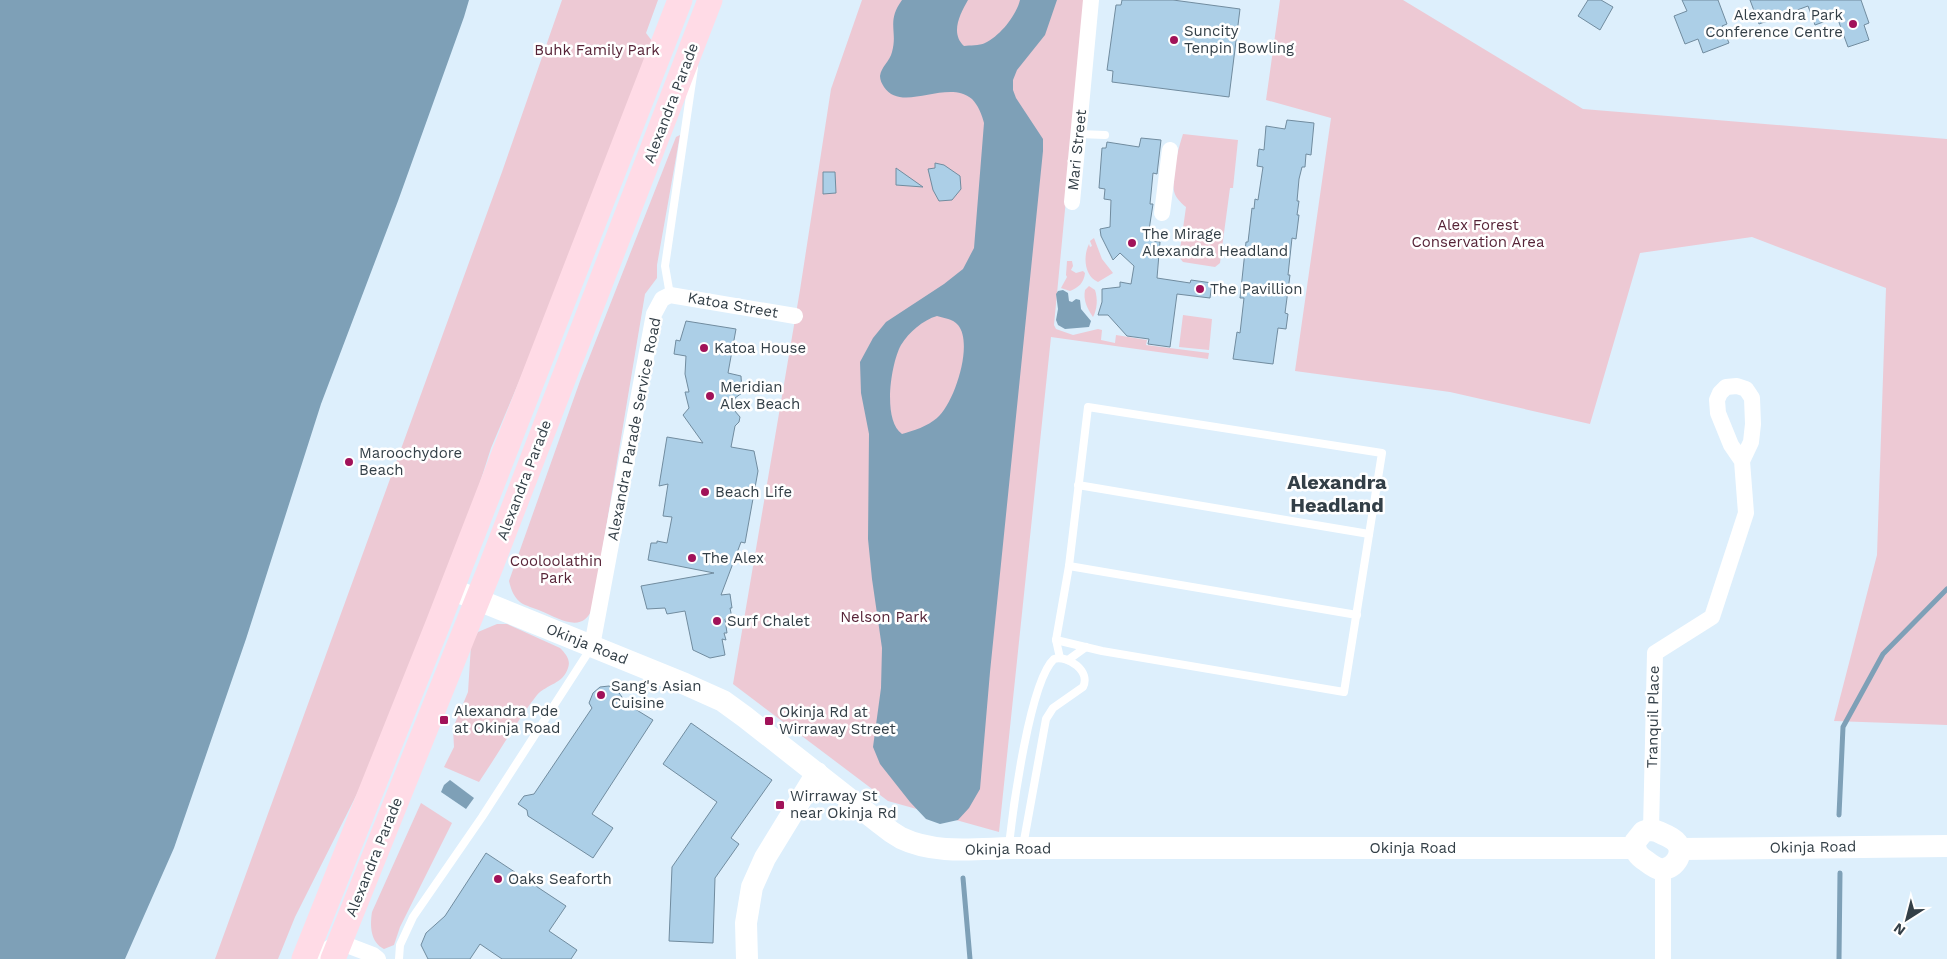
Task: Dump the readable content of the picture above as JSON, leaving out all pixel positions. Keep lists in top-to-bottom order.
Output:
{
  "streets": {
    "main road": ["Alexandra Parade"],
    "street": [
      "Mari Street",
      "Katoa Street",
      "Alexandra Parade Service Road",
      "Okinja Road",
      "Tranquil Place"
    ]
  },
  "crossings": [
    ["Alexandra Parade", "Okinja Road"],
    ["Katoa Street", "Alexandra Parade Service Road"],
    ["Alexandra Parade Service Road", "Okinja Road"],
    ["Okinja Road", "Tranquil Place"]
  ],
  "districts": ["Alexandra Headland"],
  "parks": [
    "Buhk Family Park",
    "Alex Forest Conservation Area",
    "Cooloolathin Park",
    "Nelson Park"
  ],
  "places": {
    "other": [
      "Alexandra Park Conference Centre",
      "Suncity Tenpin Bowling",
      "The Mirage Alexandra Headland",
      "The Pavillion",
      "Katoa House",
      "Meridian Alex Beach",
      "Maroochydore Beach",
      "Beach Life",
      "The Alex",
      "Surf Chalet",
      "Sang's Asian Cuisine",
      "Oaks Seaforth"
    ],
    "transit": ["Alexandra Pde at Okinja Road", "Okinja Rd at Wirraway Street", "Wirraway St near Okinja Rd"]
  },
  "north": "bottom left"
}
